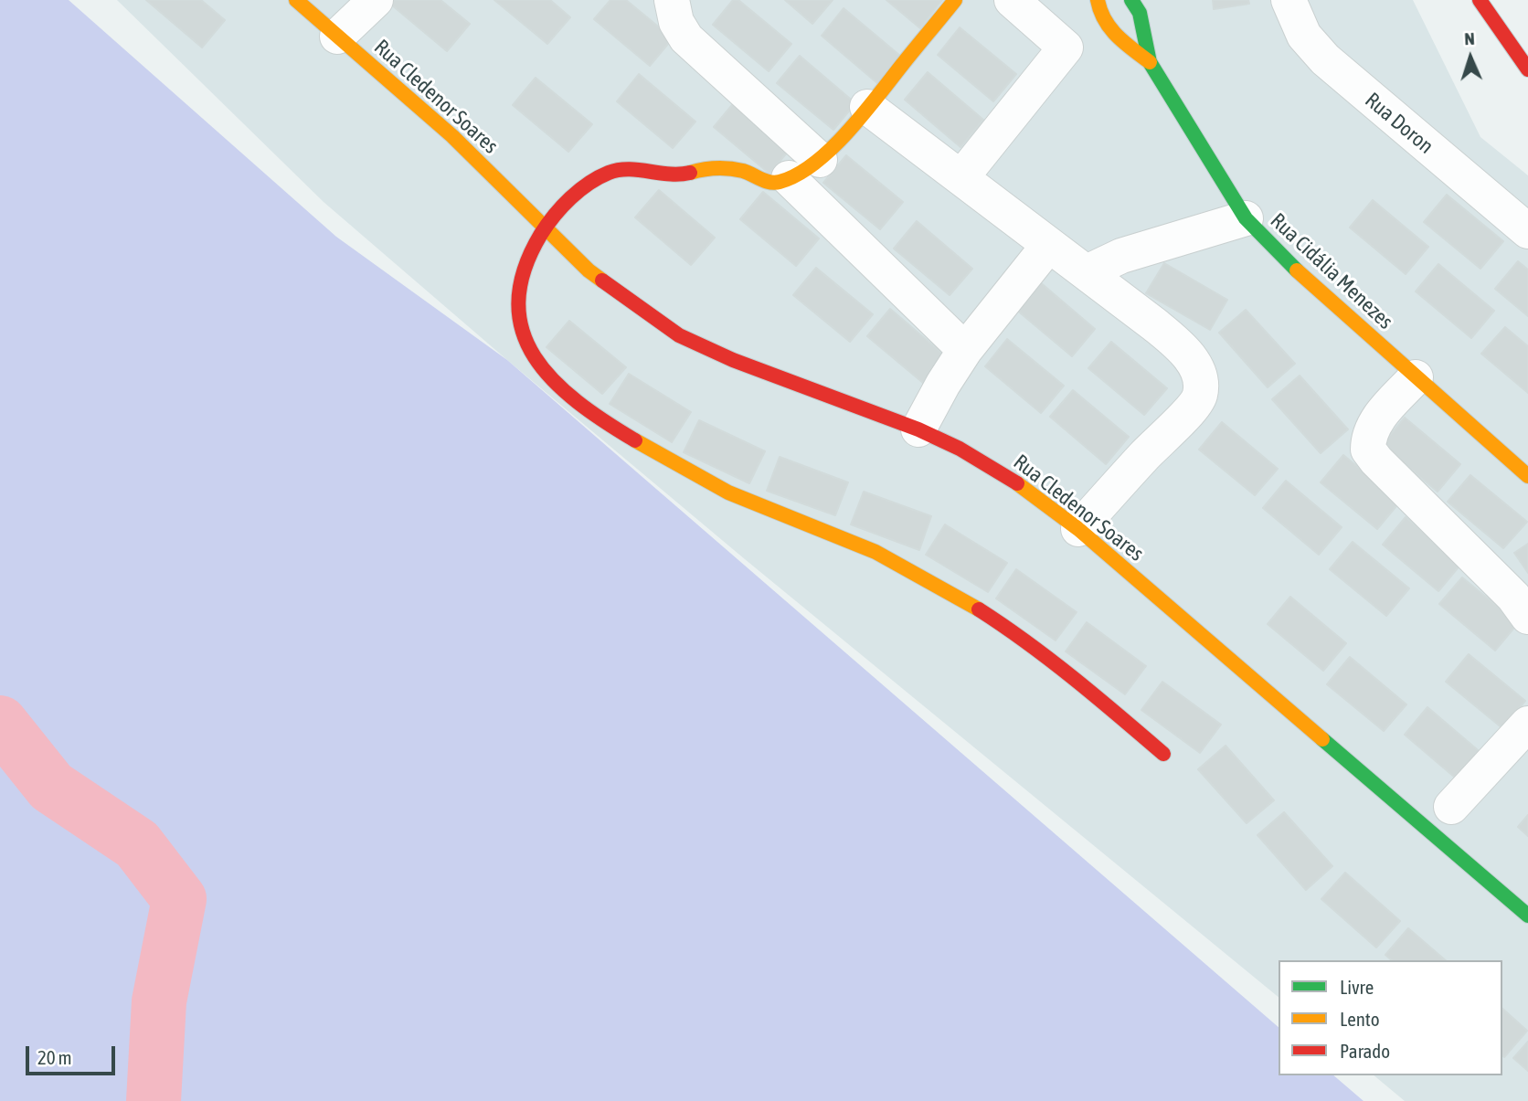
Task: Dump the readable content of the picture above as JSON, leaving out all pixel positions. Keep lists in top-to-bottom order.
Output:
{
  "streets": {
    "street": ["Rua Cledenor Soares", "Rua Doron", "Rua Cidália Menezes"]
  },
  "legend": ["Livre", "Lento", "Parado"],
  "scale_bar": "20 m",
  "north": "top"
}
